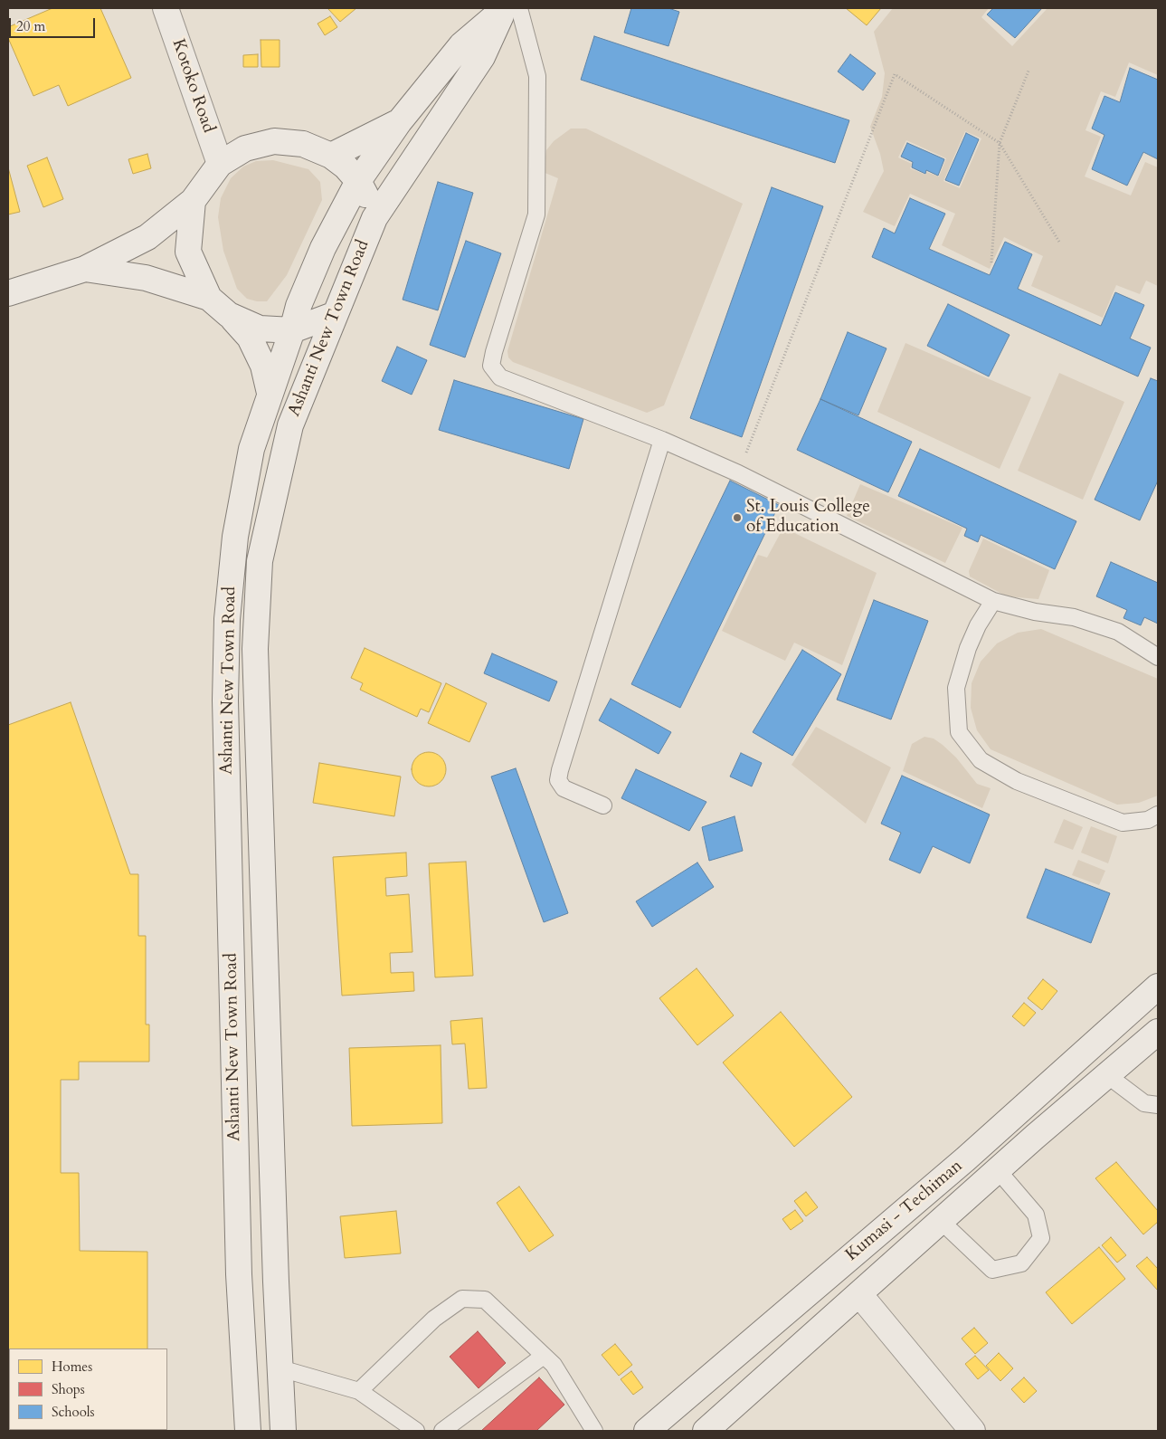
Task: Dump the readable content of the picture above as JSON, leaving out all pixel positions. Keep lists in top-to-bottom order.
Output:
{
  "streets": {
    "street": ["Kotoko Road", "Ashanti New Town Road", "Kumasi - Techiman"]
  },
  "places": ["St. Louis College of Education"],
  "legend": ["Homes", "Shops", "Schools"],
  "scale_bar": "20 m"
}
